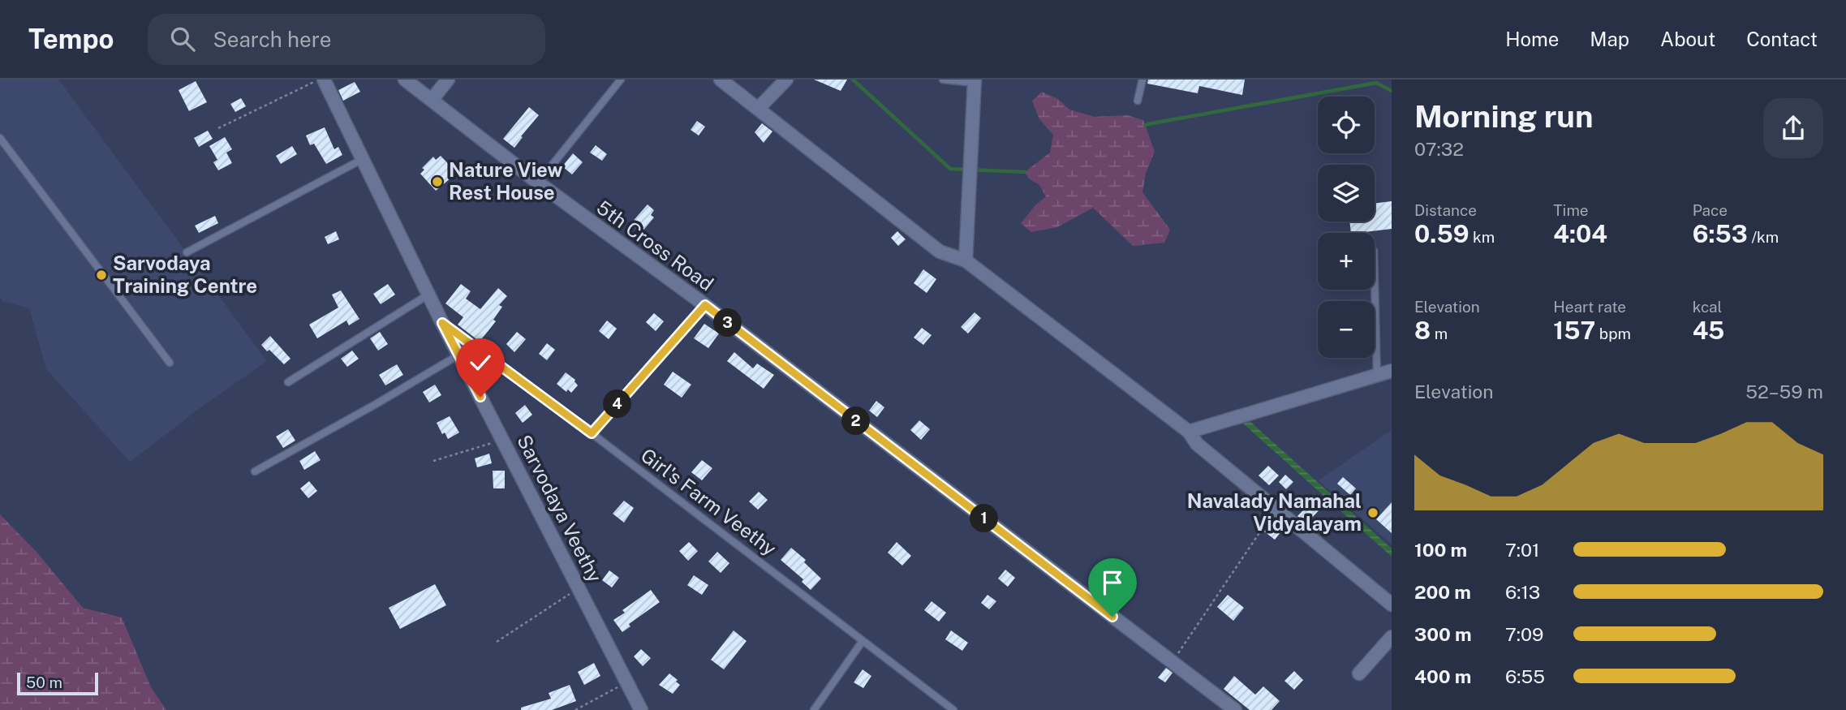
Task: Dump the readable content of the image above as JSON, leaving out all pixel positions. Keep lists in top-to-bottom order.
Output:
{
  "streets": {
    "street": ["5th Cross Road", "Sarvodaya Veethy"],
    "lane": ["Girl's Farm Veethy"]
  },
  "crossings": [
    ["Girl's Farm Veethy", "Sarvodaya Veethy"]
  ],
  "places": ["Nature View Rest House", "Sarvodaya Training Centre", "Navalady Namahal Vidyalayam"],
  "scale_bar": "50 m",
  "page": {
    "header": "Tempo",
    "search": "Search here",
    "nav": [
      "Home",
      "Map",
      "About",
      "Contact"
    ],
    "heading": ["Morning run", "07:32"],
    "map_buttons": ["+", "−"],
    "stats": [
      ["Distance", "0.59 km"],
      ["Time", "4:04"],
      ["Pace", "6:53 /km"],
      ["Elevation", "8 m"],
      ["Heart rate", "157 bpm"],
      ["kcal", "45"]
    ],
    "pins": [
      "3",
      "4",
      "2",
      "1"
    ],
    "chart": ["Elevation", "52–59 m"],
    "list": [
      {
        "name": "100 m",
        "note": "7:01"
      },
      {
        "name": "200 m",
        "note": "6:13"
      },
      {
        "name": "300 m",
        "note": "7:09"
      },
      {
        "name": "400 m",
        "note": "6:55"
      }
    ],
    "scale": "50 m"
  }
}
